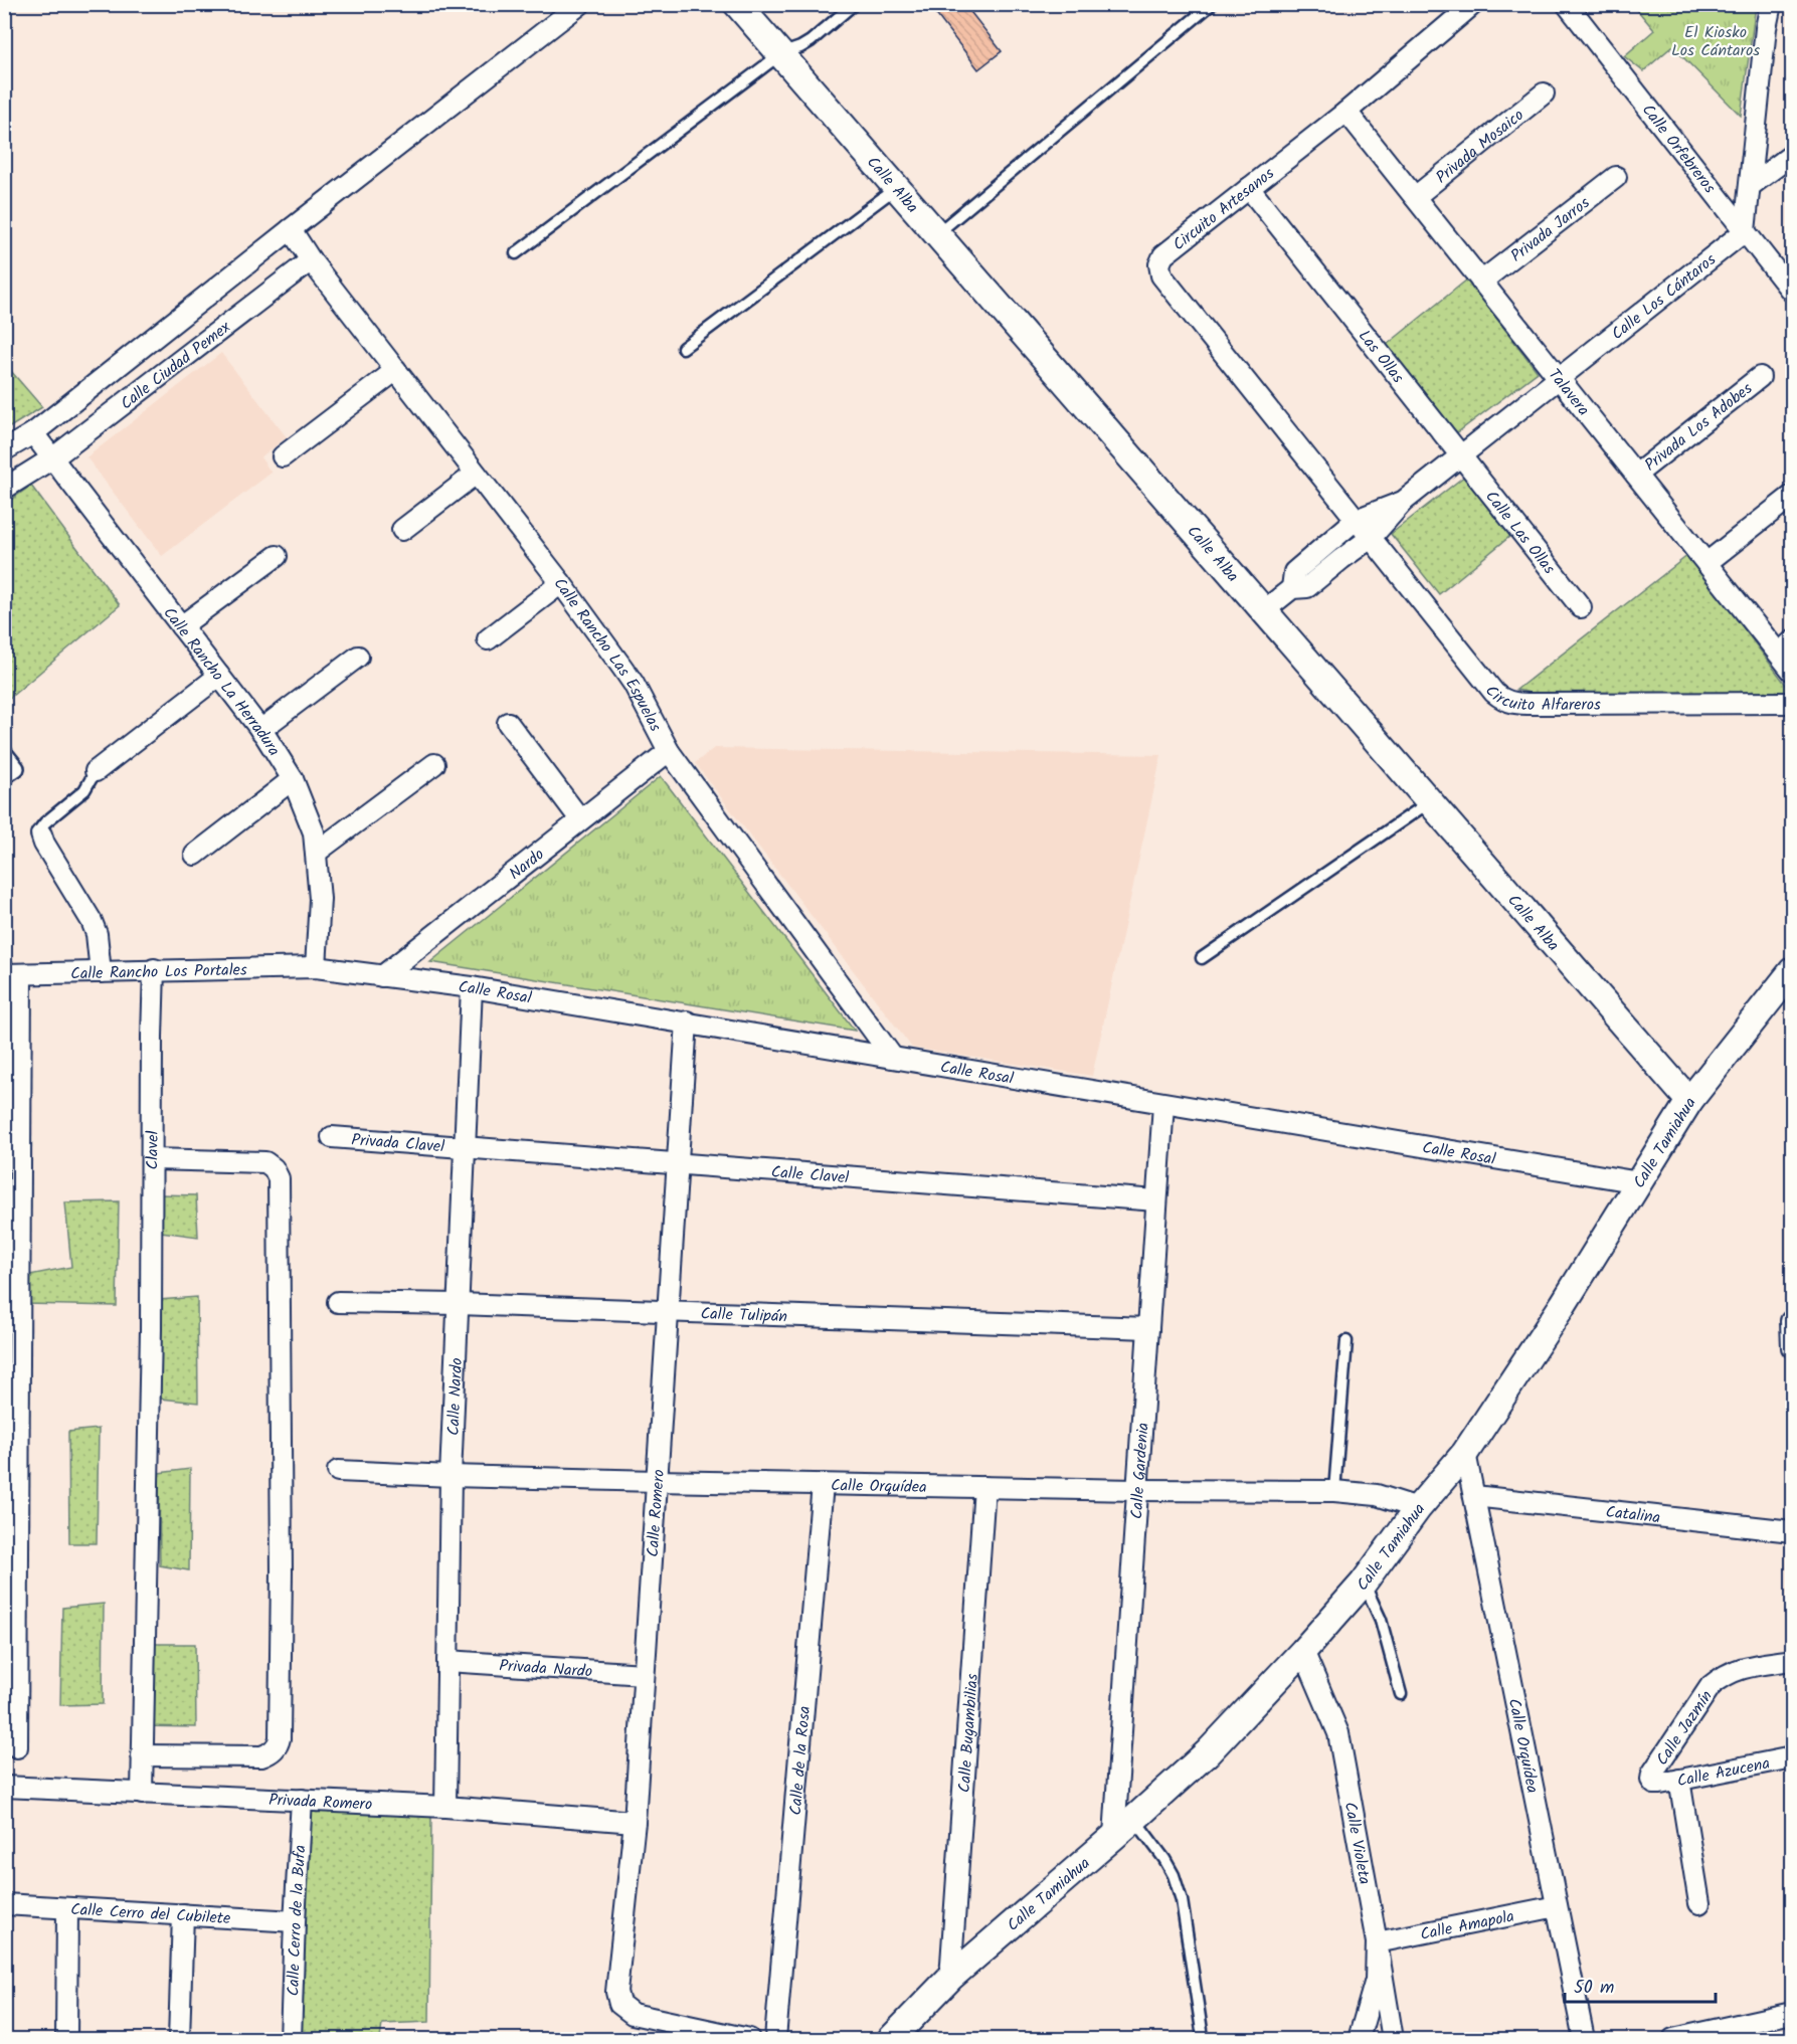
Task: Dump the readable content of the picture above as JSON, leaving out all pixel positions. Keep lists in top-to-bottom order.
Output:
{
  "streets": {
    "street": [
      "Privada Mosaico",
      "Calle Orfebreros",
      "Calle Alba",
      "Circuito Artesanos",
      "Privada Jarros",
      "Calle Los Cántaros",
      "Las Ollas",
      "Calle Ciudad Pemex",
      "Talavera",
      "Privada Los Adobes",
      "Calle Las Ollas",
      "Calle Rancho Las Espuelas",
      "Calle Rancho La Herradura",
      "Circuito Alfareros",
      "Nardo",
      "Calle Rancho Los Portales",
      "Calle Rosal",
      "Privada Clavel",
      "Calle Tamiahua",
      "Clavel",
      "Calle Clavel",
      "Calle Tulipán",
      "Calle Nardo",
      "Calle Gardenia",
      "Calle Orquídea",
      "Calle Romero",
      "Catalina",
      "Privada Nardo",
      "Calle Jazmín",
      "Calle Bugambilias",
      "Calle de la Rosa",
      "Calle Azucena",
      "Privada Romero",
      "Calle Violeta",
      "Calle Cerro del Cubilete",
      "Calle Cerro de la Bufa",
      "Calle Amapola"
    ]
  },
  "crossings": [
    ["Privada Mosaico", "Talavera"],
    ["Calle Orfebreros", "Calle Los Cántaros"],
    ["Calle Alba", "Calle Los Cántaros"],
    ["Calle Alba", "Calle Tamiahua"],
    ["Circuito Artesanos", "Calle Los Cántaros"],
    ["Circuito Artesanos", "Las Ollas"],
    ["Circuito Artesanos", "Talavera"],
    ["Circuito Artesanos", "Circuito Alfareros"],
    ["Privada Jarros", "Talavera"],
    ["Calle Los Cántaros", "Las Ollas"],
    ["Calle Los Cántaros", "Talavera"],
    ["Calle Los Cántaros", "Calle Las Ollas"],
    ["Calle Los Cántaros", "Circuito Alfareros"],
    ["Las Ollas", "Calle Las Ollas"],
    ["Calle Ciudad Pemex", "Calle Rancho Las Espuelas"],
    ["Calle Ciudad Pemex", "Calle Rancho La Herradura"],
    ["Talavera", "Privada Los Adobes"],
    ["Calle Rancho Las Espuelas", "Nardo"],
    ["Calle Rancho Las Espuelas", "Calle Rosal"],
    ["Calle Rancho La Herradura", "Calle Rancho Los Portales"],
    ["Calle Rancho La Herradura", "Calle Rosal"],
    ["Nardo", "Calle Rosal"],
    ["Calle Rancho Los Portales", "Calle Rosal"],
    ["Calle Rancho Los Portales", "Clavel"],
    ["Calle Rosal", "Calle Tamiahua"],
    ["Calle Rosal", "Calle Nardo"],
    ["Calle Rosal", "Calle Gardenia"],
    ["Calle Rosal", "Calle Romero"],
    ["Privada Clavel", "Calle Clavel"],
    ["Privada Clavel", "Calle Nardo"],
    ["Calle Tamiahua", "Calle Gardenia"],
    ["Calle Tamiahua", "Calle Orquídea"],
    ["Calle Tamiahua", "Calle Bugambilias"],
    ["Calle Tamiahua", "Calle Violeta"],
    ["Clavel", "Privada Romero"],
    ["Calle Clavel", "Calle Nardo"],
    ["Calle Clavel", "Calle Gardenia"],
    ["Calle Clavel", "Calle Romero"],
    ["Calle Tulipán", "Calle Nardo"],
    ["Calle Tulipán", "Calle Gardenia"],
    ["Calle Tulipán", "Calle Romero"],
    ["Calle Nardo", "Calle Orquídea"],
    ["Calle Nardo", "Privada Nardo"],
    ["Calle Nardo", "Privada Romero"],
    ["Calle Gardenia", "Calle Orquídea"],
    ["Calle Orquídea", "Calle Romero"],
    ["Calle Orquídea", "Catalina"],
    ["Calle Orquídea", "Calle Bugambilias"],
    ["Calle Orquídea", "Calle de la Rosa"],
    ["Calle Orquídea", "Calle Amapola"],
    ["Calle Romero", "Privada Nardo"],
    ["Calle Romero", "Privada Romero"],
    ["Calle Jazmín", "Calle Azucena"],
    ["Privada Romero", "Calle Cerro de la Bufa"],
    ["Calle Violeta", "Calle Amapola"],
    ["Calle Cerro del Cubilete", "Calle Cerro de la Bufa"]
  ],
  "parks": ["El Kiosko Los Cántaros"],
  "scale_bar": "50 m"
}
